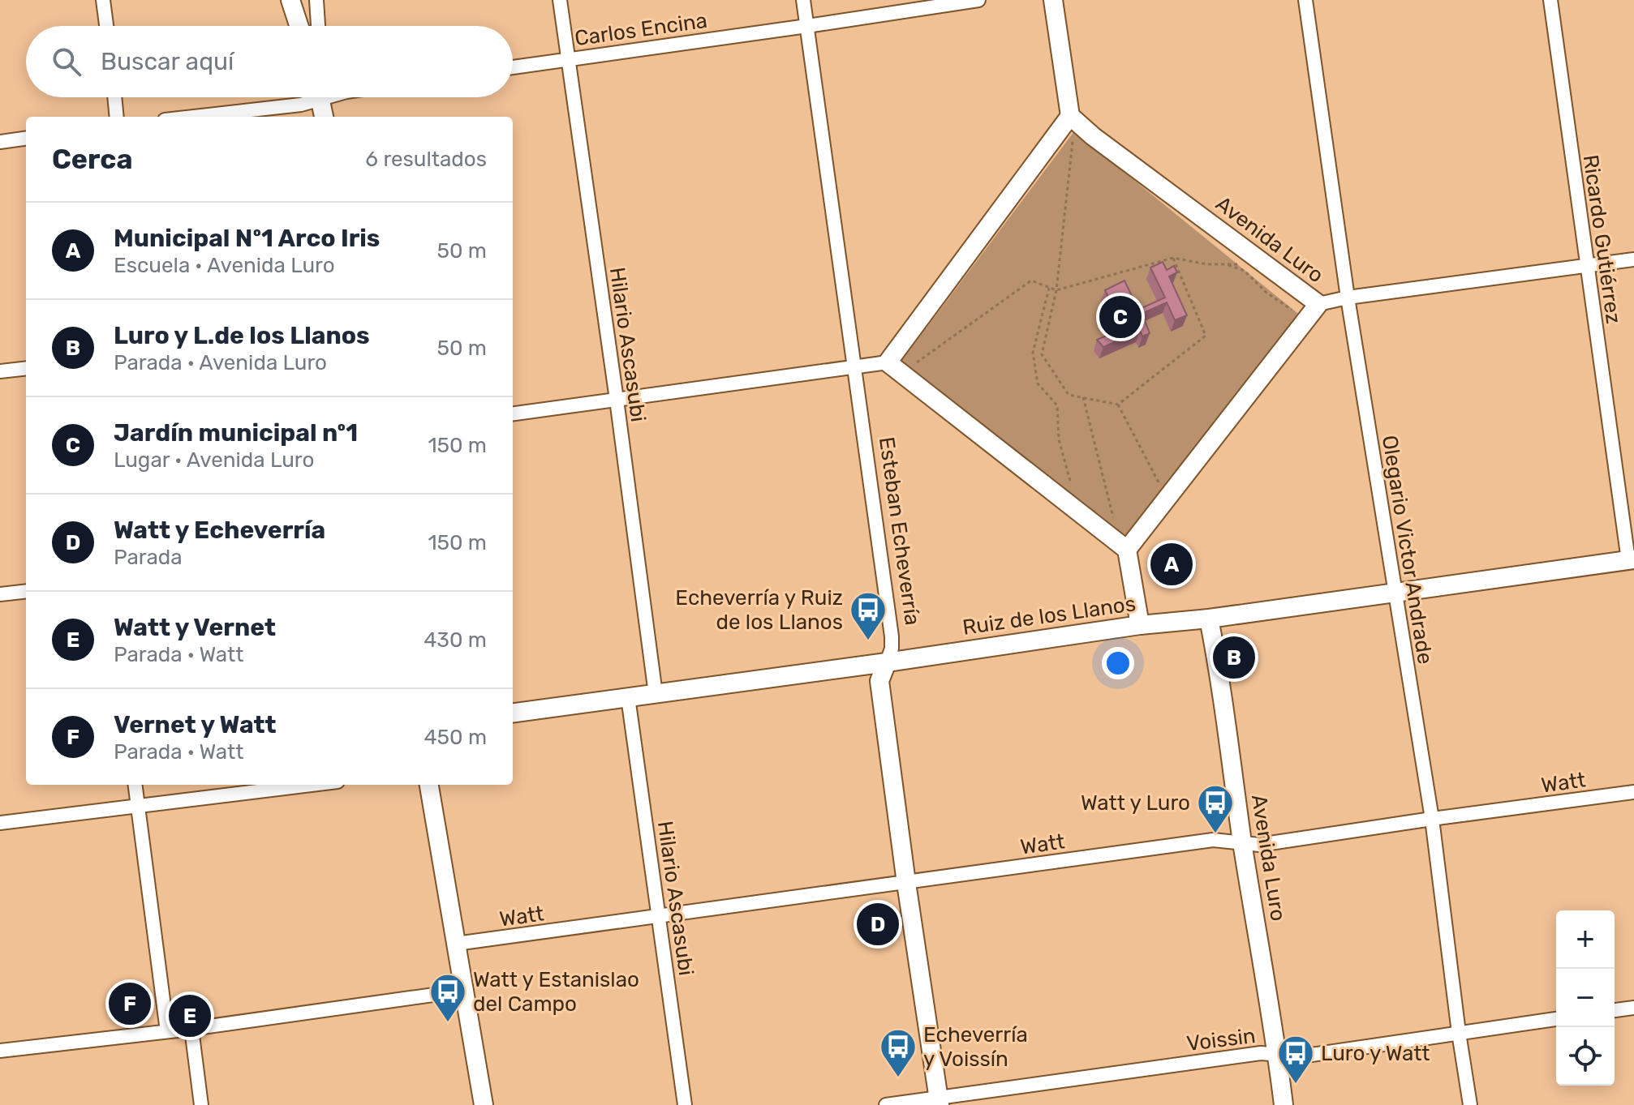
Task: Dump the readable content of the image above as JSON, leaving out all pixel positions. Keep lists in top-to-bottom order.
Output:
{
  "streets": {
    "street": [
      "Carlos Encina",
      "Avenida Luro",
      "Ricardo Gutiérrez",
      "Hilario Ascasubi",
      "Esteban Echeverría",
      "Olegario Victor Andrade",
      "Ruiz de los Llanos",
      "Watt",
      "Voissin"
    ]
  },
  "crossings": [
    ["Carlos Encina", "Hilario Ascasubi"],
    ["Carlos Encina", "Esteban Echeverría"],
    ["Avenida Luro", "Ruiz de los Llanos"],
    ["Avenida Luro", "Watt"],
    ["Avenida Luro", "Voissin"],
    ["Ricardo Gutiérrez", "Ruiz de los Llanos"],
    ["Hilario Ascasubi", "Ruiz de los Llanos"],
    ["Hilario Ascasubi", "Watt"],
    ["Esteban Echeverría", "Ruiz de los Llanos"],
    ["Esteban Echeverría", "Watt"],
    ["Esteban Echeverría", "Voissin"],
    ["Olegario Victor Andrade", "Ruiz de los Llanos"],
    ["Olegario Victor Andrade", "Watt"],
    ["Olegario Victor Andrade", "Voissin"]
  ],
  "places": {
    "bus stop": [
      "Echeverría y Ruiz de los Llanos",
      "Watt y Luro",
      "Watt y Estanislao del Campo",
      "Echeverría y Voissín",
      "Luro y Watt"
    ]
  },
  "page": {
    "search": "Buscar aquí",
    "heading": ["Cerca", "6 resultados"],
    "list": [
      {
        "mark": "A",
        "name": "Municipal Nº1 Arco Iris",
        "note": "Escuela · Avenida Luro",
        "value": "50 m"
      },
      {
        "mark": "B",
        "name": "Luro y L.de los Llanos",
        "note": "Parada · Avenida Luro",
        "value": "50 m"
      },
      {
        "mark": "C",
        "name": "Jardín municipal nº1",
        "note": "Lugar · Avenida Luro",
        "value": "150 m"
      },
      {
        "mark": "D",
        "name": "Watt y Echeverría",
        "note": "Parada",
        "value": "150 m"
      },
      {
        "mark": "E",
        "name": "Watt y Vernet",
        "note": "Parada · Watt",
        "value": "430 m"
      },
      {
        "mark": "F",
        "name": "Vernet y Watt",
        "note": "Parada · Watt",
        "value": "450 m"
      }
    ],
    "pins": [
      "C",
      "A",
      "B",
      "D",
      "F",
      "E"
    ],
    "map_buttons": ["+", "−"]
  }
}
